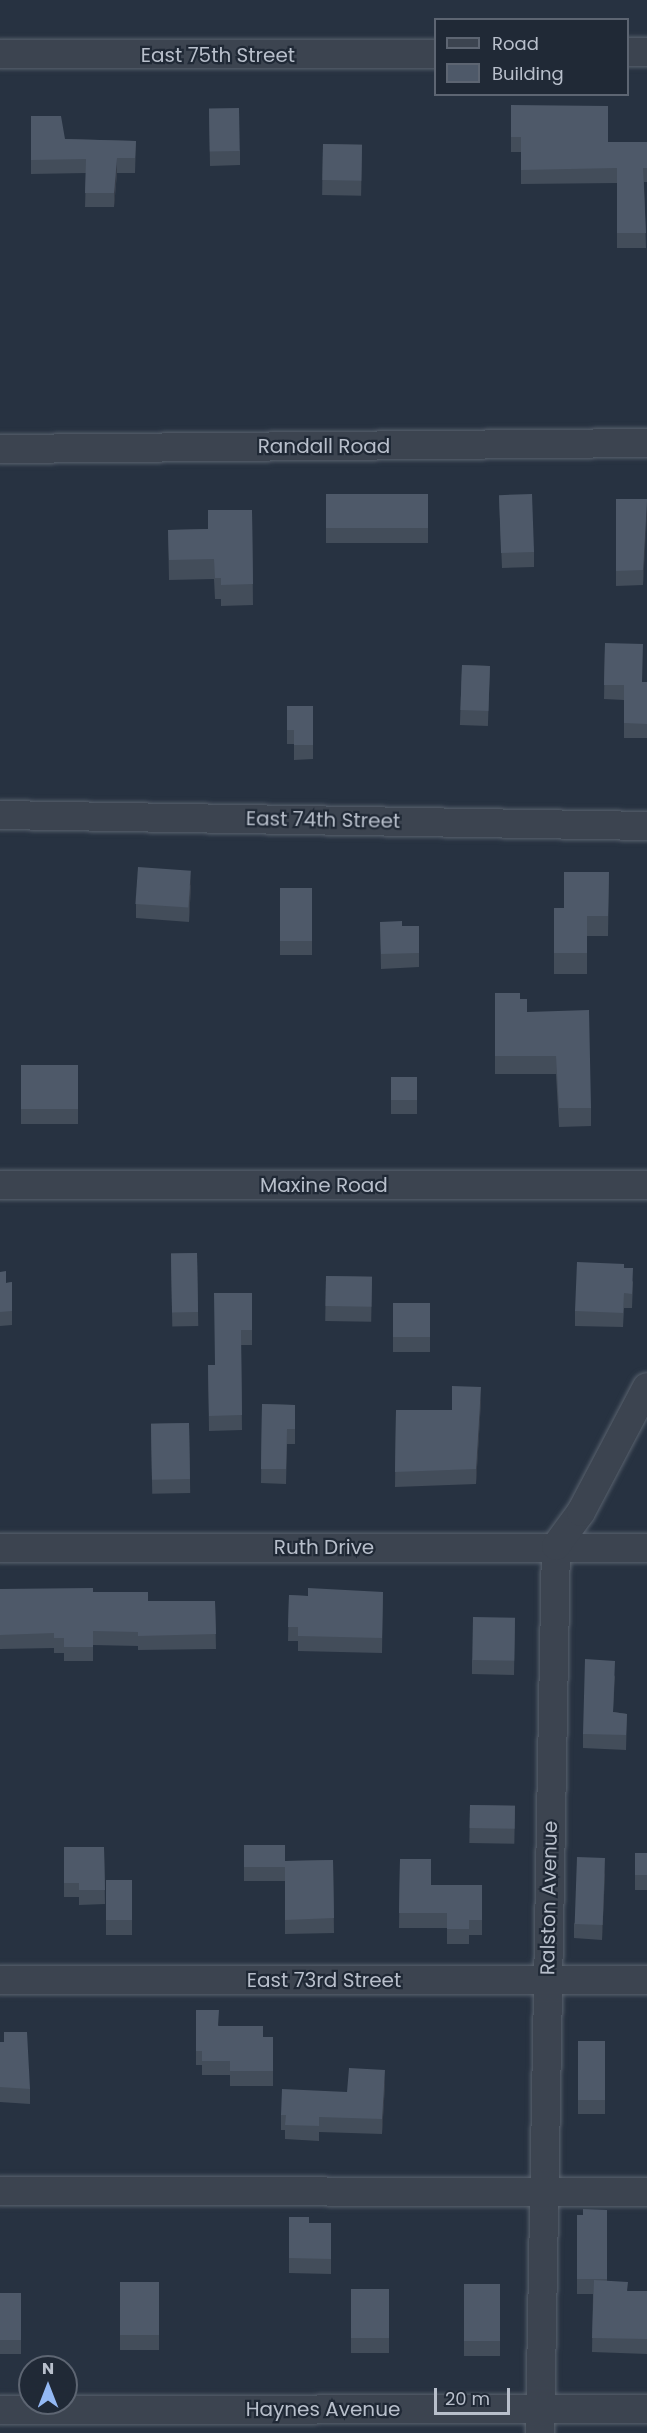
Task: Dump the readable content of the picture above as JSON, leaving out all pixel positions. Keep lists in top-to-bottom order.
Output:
{
  "streets": {
    "street": [
      "East 75th Street",
      "Randall Road",
      "East 74th Street",
      "Maxine Road",
      "Ruth Drive",
      "Ralston Avenue",
      "East 73rd Street",
      "Haynes Avenue"
    ]
  },
  "crossings": [
    ["Ruth Drive", "Ralston Avenue"],
    ["Ralston Avenue", "East 73rd Street"],
    ["Ralston Avenue", "Haynes Avenue"]
  ],
  "legend": ["Road", "Building"],
  "scale_bar": "20 m",
  "north": "top"
}
